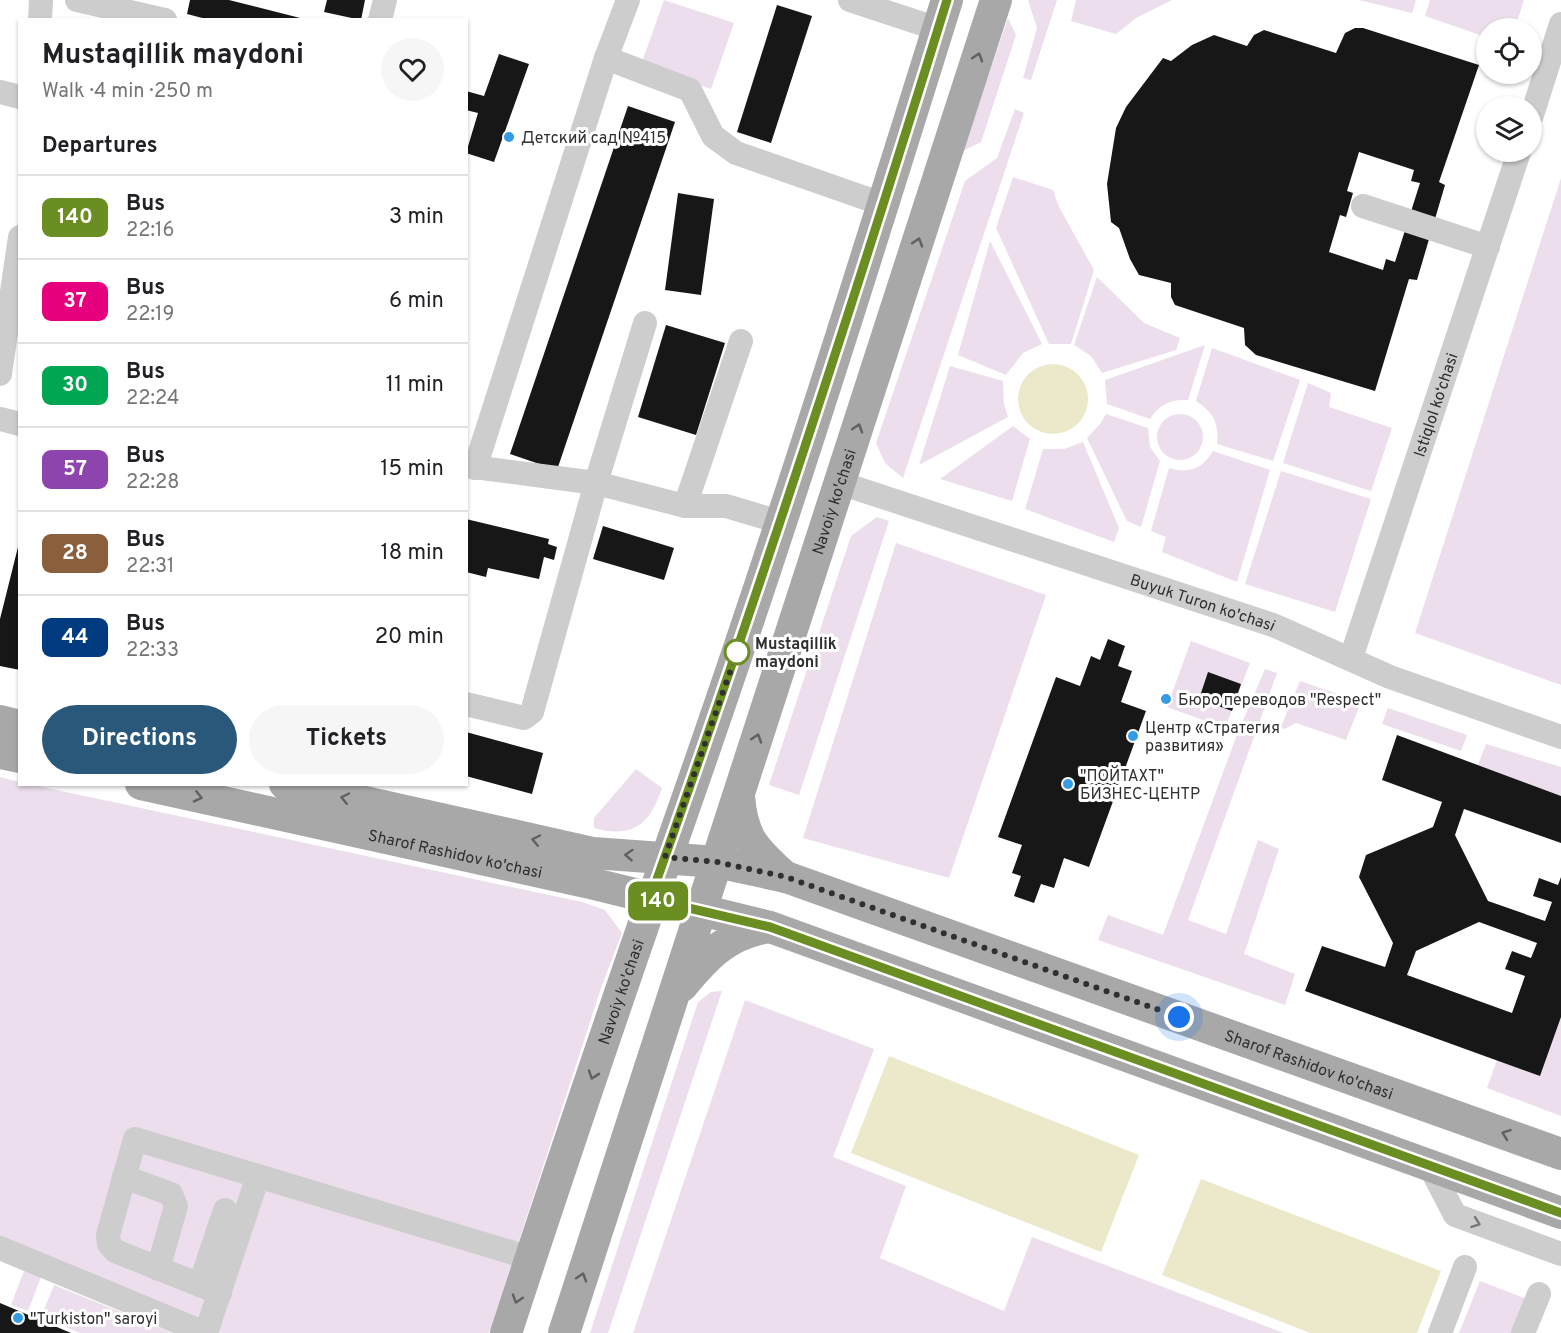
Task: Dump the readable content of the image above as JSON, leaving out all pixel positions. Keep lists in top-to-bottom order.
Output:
{
  "streets": {
    "main road": ["Navoiy ko'chasi", "Sharof Rashidov ko'chasi"],
    "street": ["Istiqlol ko‘chasi", "Buyuk Turon ko'chasi"]
  },
  "crossings": [
    ["Istiqlol ko‘chasi", "Buyuk Turon ko'chasi"],
    ["Navoiy ko'chasi", "Buyuk Turon ko'chasi"],
    ["Navoiy ko'chasi", "Sharof Rashidov ko'chasi"]
  ],
  "places": [
    "Детский сад №415",
    "Mustaqillik maydoni",
    "Бюро переводов \"Respect\"",
    "Центр «Стратегия развития»",
    "\"ПОЙТАХТ\" БИЗНЕС-ЦЕНТР",
    "\"Turkiston\" saroyi"
  ],
  "lines": ["bus line 140"],
  "page": {
    "on_map": "140",
    "heading": [
      ["Mustaqillik maydoni", "Walk · 4 min · 250 m"],
      "Departures"
    ],
    "list": [
      {
        "mark": "140",
        "name": "Bus",
        "note": "22:16",
        "value": "3 min"
      },
      {
        "mark": "37",
        "name": "Bus",
        "note": "22:19",
        "value": "6 min"
      },
      {
        "mark": "30",
        "name": "Bus",
        "note": "22:24",
        "value": "11 min"
      },
      {
        "mark": "57",
        "name": "Bus",
        "note": "22:28",
        "value": "15 min"
      },
      {
        "mark": "28",
        "name": "Bus",
        "note": "22:31",
        "value": "18 min"
      },
      {
        "mark": "44",
        "name": "Bus",
        "note": "22:33",
        "value": "20 min"
      }
    ],
    "buttons": ["Directions", "Tickets"]
  }
}
